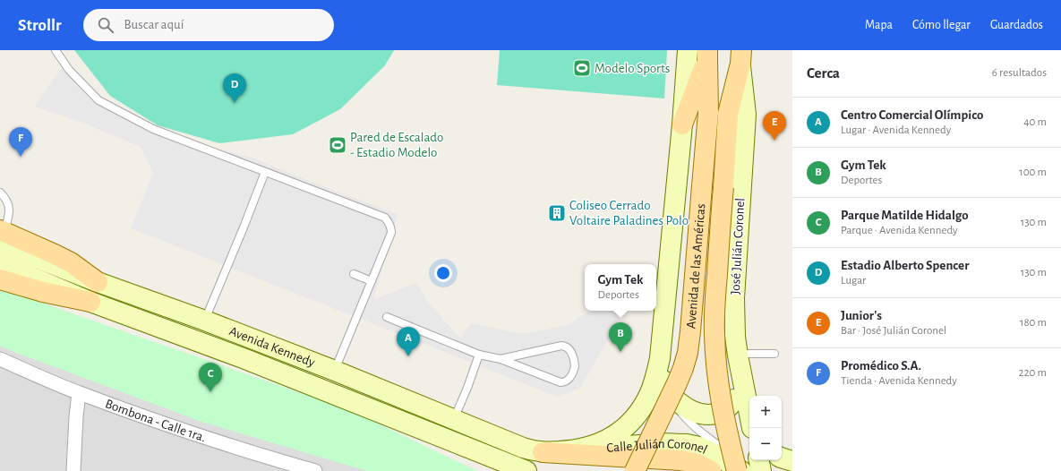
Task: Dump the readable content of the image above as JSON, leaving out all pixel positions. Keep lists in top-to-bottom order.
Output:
{
  "streets": {
    "main road": [
      "José Julián Coronel",
      "Avenida de las Américas",
      "Avenida Kennedy",
      "Calle Julián Coronel"
    ],
    "street": ["Bombona - Calle 1ra."]
  },
  "crossings": [
    ["José Julián Coronel", "Avenida de las Américas"],
    ["Avenida de las Américas", "Calle Julián Coronel"],
    ["Avenida Kennedy", "Calle Julián Coronel"]
  ],
  "places": {
    "sports": ["Modelo Sports", "Pared de Escalado - Estadio Modelo"],
    "building": ["Coliseo Cerrado Voltaire Paladines Polo"]
  },
  "page": {
    "header": "Strollr",
    "search": "Buscar aquí",
    "nav": ["Mapa", "Cómo llegar", "Guardados"],
    "heading": ["Cerca", "6 resultados"],
    "pins": [
      "D",
      "E",
      "F",
      "B",
      "A",
      "C"
    ],
    "list": [
      {
        "mark": "A",
        "name": "Centro Comercial Olímpico",
        "note": "Lugar · Avenida Kennedy",
        "value": "40 m"
      },
      {
        "mark": "B",
        "name": "Gym Tek",
        "note": "Deportes",
        "value": "100 m"
      },
      {
        "mark": "C",
        "name": "Parque Matilde Hidalgo",
        "note": "Parque · Avenida Kennedy",
        "value": "130 m"
      },
      {
        "mark": "D",
        "name": "Estadio Alberto Spencer",
        "note": "Lugar",
        "value": "130 m"
      },
      {
        "mark": "E",
        "name": "Junior's",
        "note": "Bar · José Julián Coronel",
        "value": "180 m"
      },
      {
        "mark": "F",
        "name": "Promédico S.A.",
        "note": "Tienda · Avenida Kennedy",
        "value": "220 m"
      }
    ],
    "popup": ["Gym Tek", "Deportes"],
    "map_buttons": ["+", "−"]
  }
}
